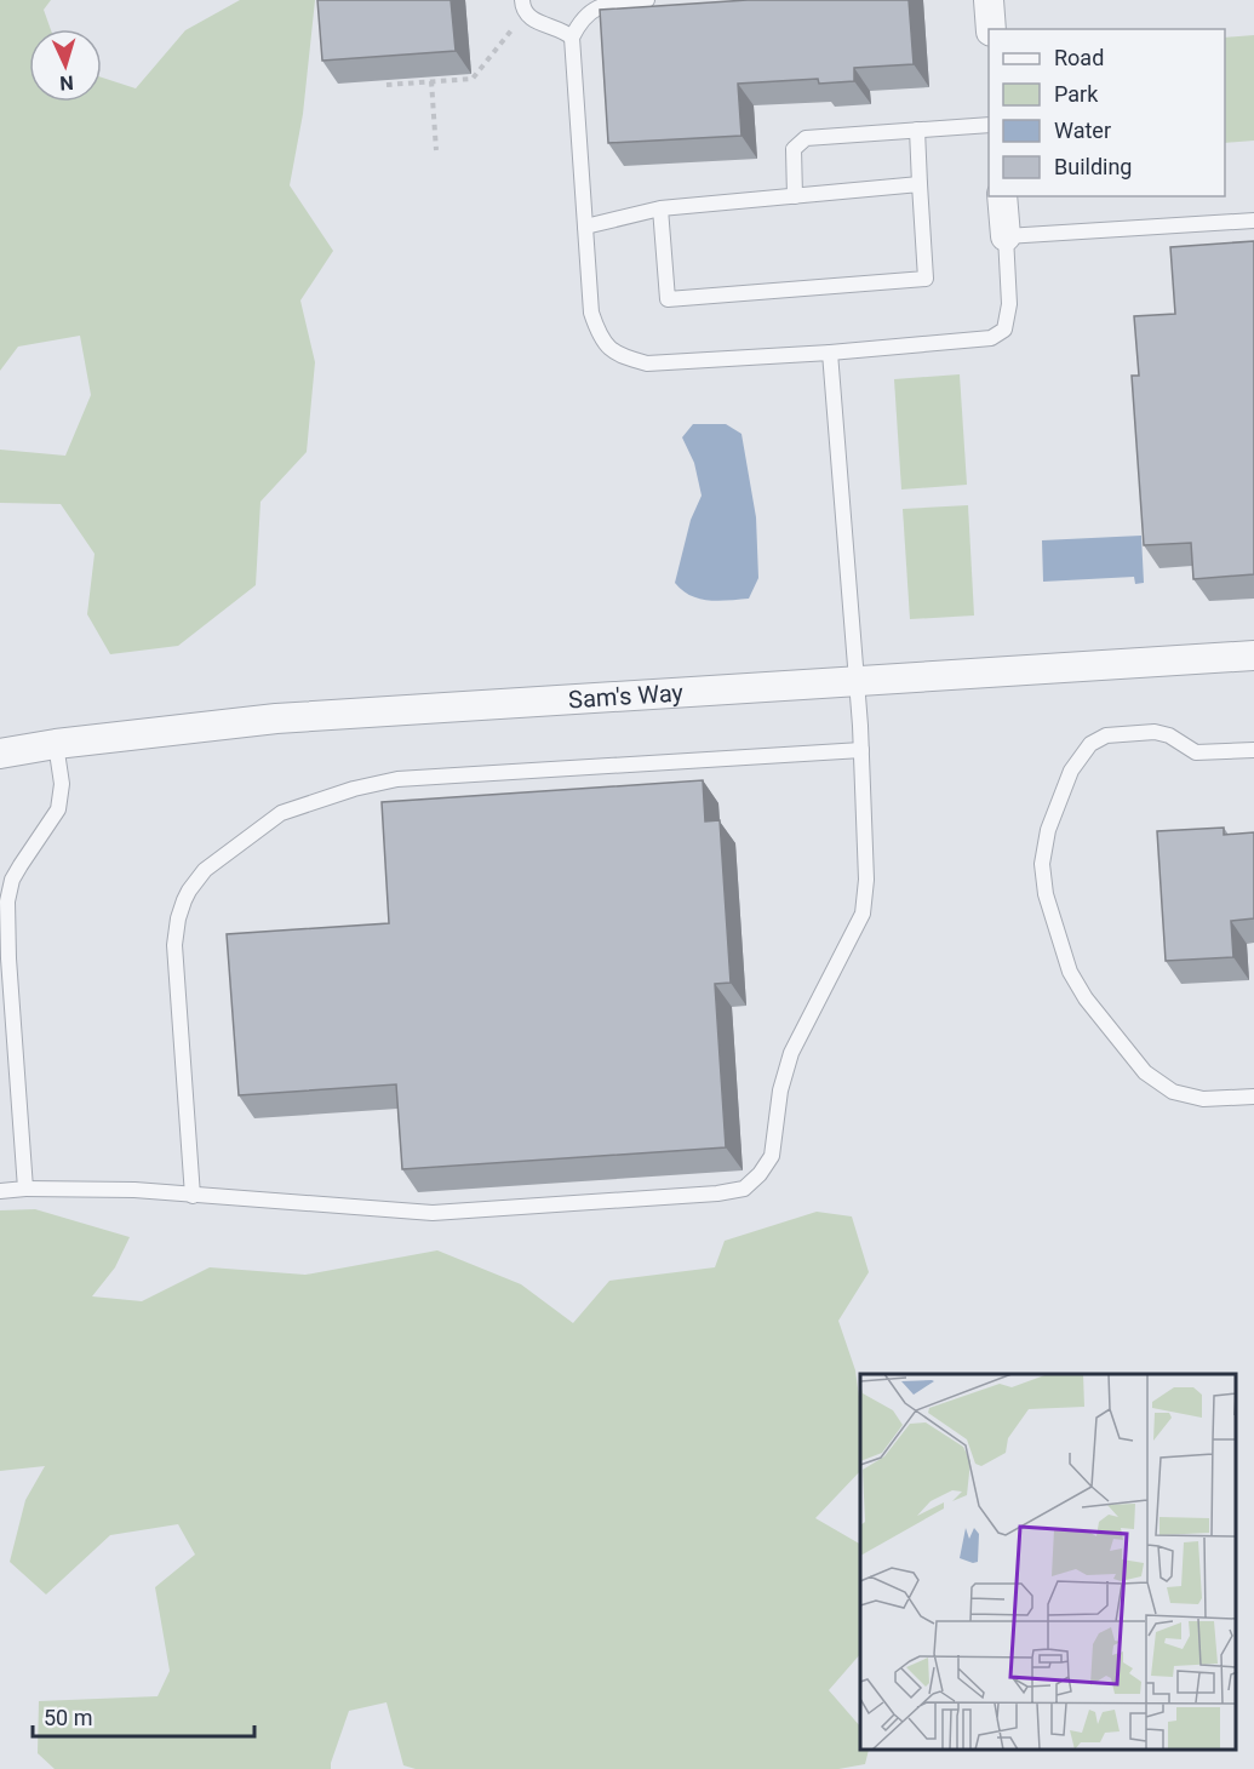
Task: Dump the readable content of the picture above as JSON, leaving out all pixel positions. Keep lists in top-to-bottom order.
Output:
{
  "streets": {
    "street": ["Sam's Way"]
  },
  "legend": [
    "Road",
    "Park",
    "Water",
    "Building"
  ],
  "scale_bar": "50 m",
  "north": "bottom"
}
